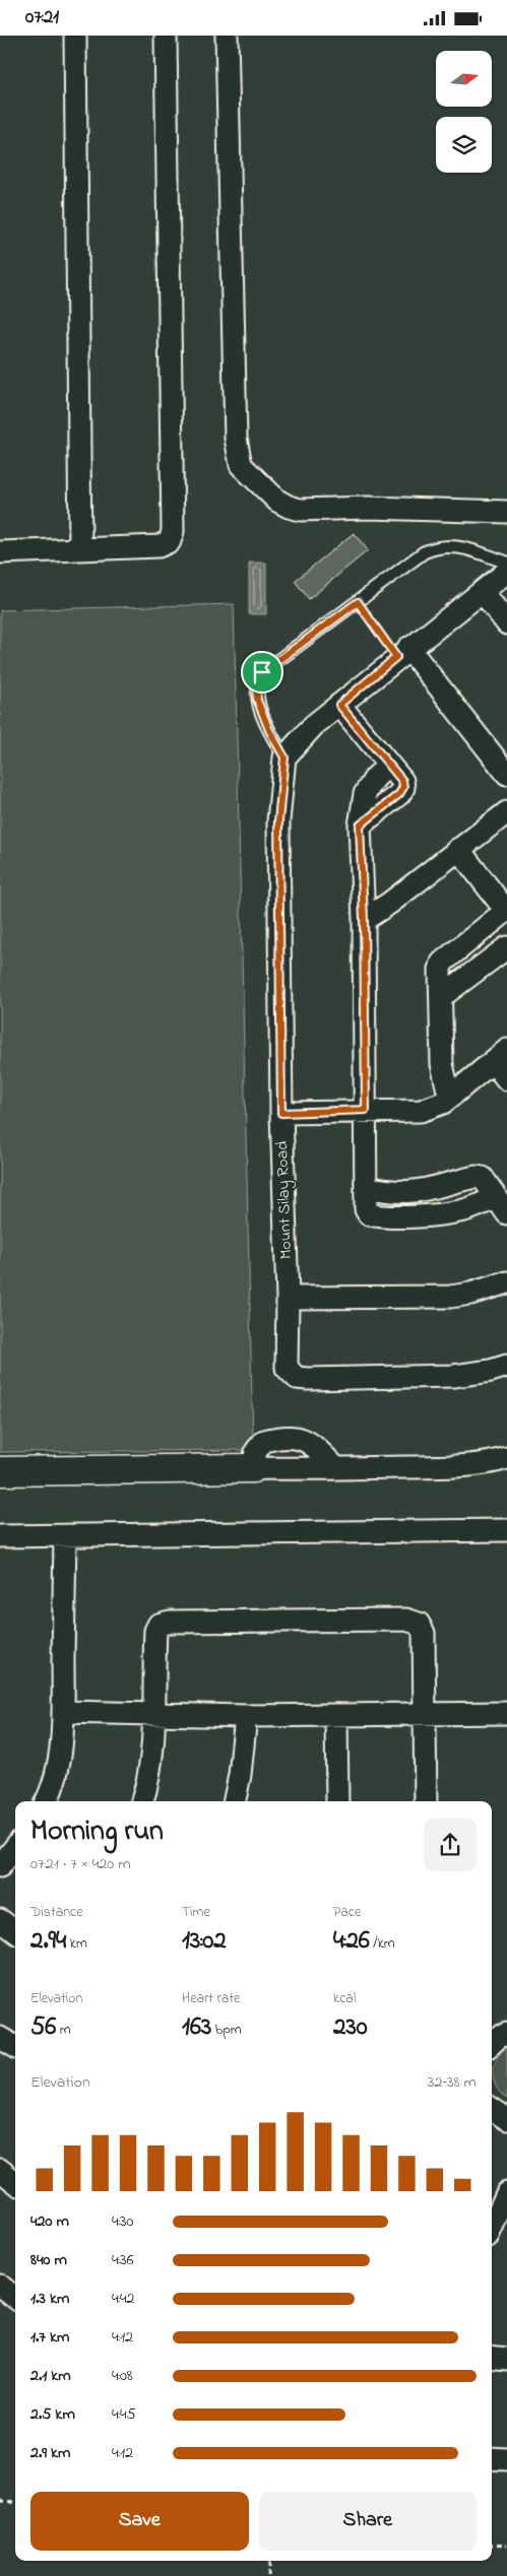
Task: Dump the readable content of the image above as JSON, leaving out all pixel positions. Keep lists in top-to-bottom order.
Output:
{
  "streets": {
    "street": ["Mount Silay Road"]
  },
  "north": "right",
  "page": {
    "status": "07:21",
    "heading": ["Morning run", "07:21 · 7 × 420 m"],
    "stats": [
      ["Distance", "2.94 km"],
      ["Time", "13:02"],
      ["Pace", "4:26 /km"],
      ["Elevation", "56 m"],
      ["Heart rate", "163 bpm"],
      ["kcal", "230"]
    ],
    "chart": ["Elevation", "32–38 m"],
    "list": [
      {
        "name": "420 m",
        "note": "4:30"
      },
      {
        "name": "840 m",
        "note": "4:36"
      },
      {
        "name": "1.3 km",
        "note": "4:42"
      },
      {
        "name": "1.7 km",
        "note": "4:12"
      },
      {
        "name": "2.1 km",
        "note": "4:08"
      },
      {
        "name": "2.5 km",
        "note": "4:45"
      },
      {
        "name": "2.9 km",
        "note": "4:12"
      }
    ],
    "buttons": ["Save", "Share"]
  }
}
